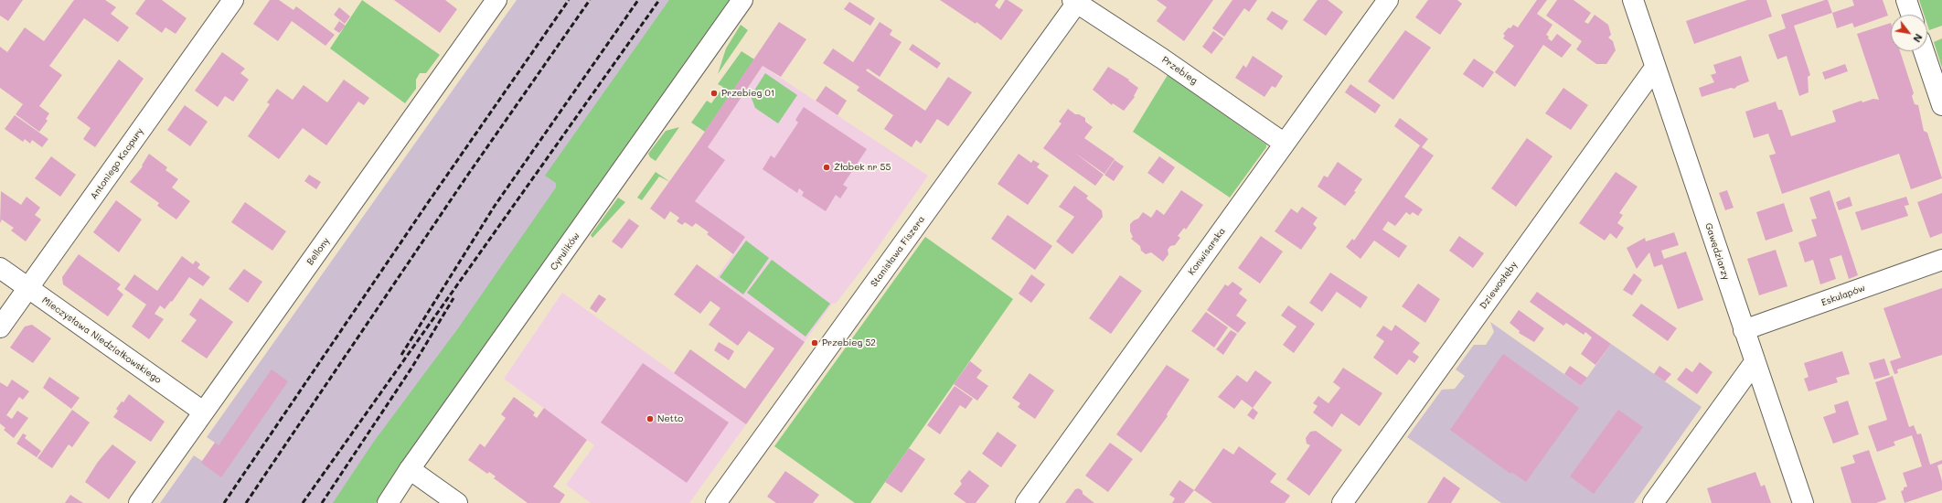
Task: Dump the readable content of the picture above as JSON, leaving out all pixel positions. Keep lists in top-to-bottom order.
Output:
{
  "streets": {
    "street": [
      "Przebieg",
      "Antoniego Kacpury",
      "Bellony",
      "Cyrulików",
      "Stanisława Fiszera",
      "Konwisarska",
      "Gawędziarzy",
      "Dziewosłęby",
      "Eskulapów",
      "Mieczysława Niedziałkowskiego"
    ]
  },
  "crossings": [
    ["Przebieg", "Stanisława Fiszera"],
    ["Przebieg", "Konwisarska"],
    ["Antoniego Kacpury", "Mieczysława Niedziałkowskiego"],
    ["Bellony", "Mieczysława Niedziałkowskiego"],
    ["Gawędziarzy", "Dziewosłęby"],
    ["Gawędziarzy", "Eskulapów"]
  ],
  "places": [
    "Przebieg 01",
    "Żłobek nr 55",
    "Przebieg 52",
    "Netto"
  ],
  "north": "bottom right"
}
